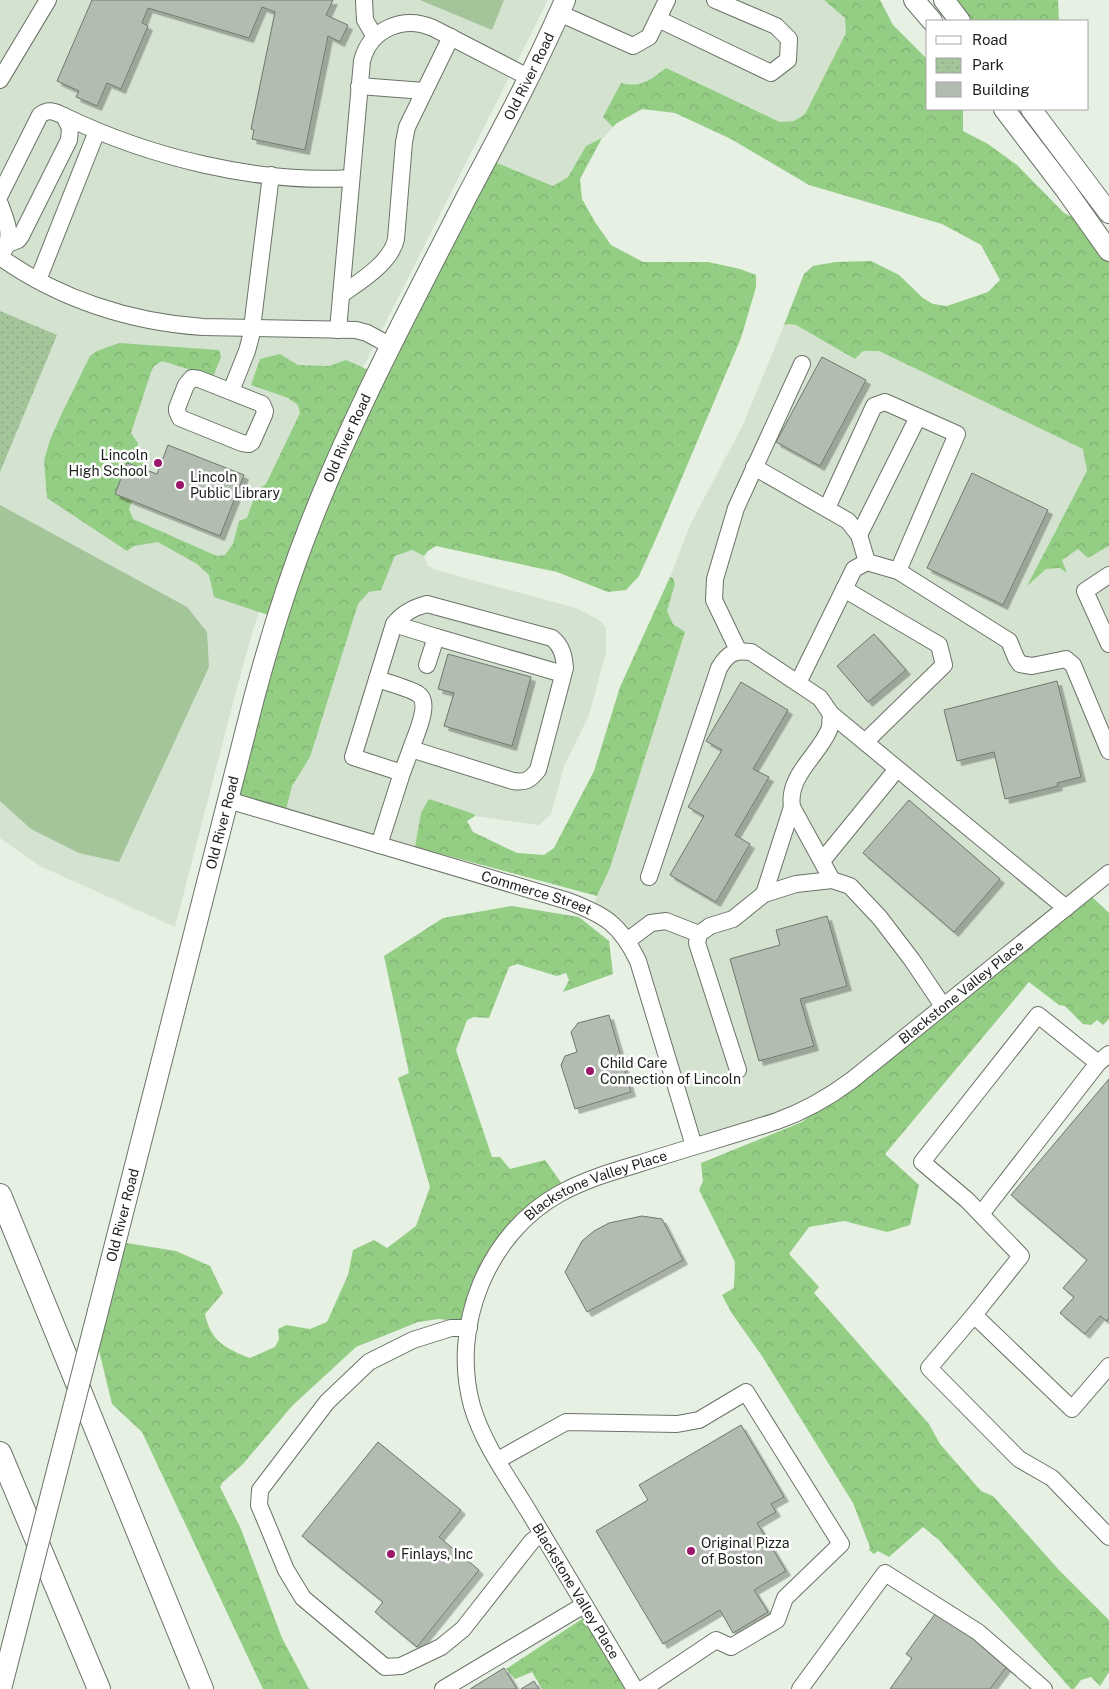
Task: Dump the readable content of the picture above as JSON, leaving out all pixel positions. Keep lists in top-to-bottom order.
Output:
{
  "streets": {
    "main road": ["Old River Road"],
    "street": ["Commerce Street", "Blackstone Valley Place"]
  },
  "crossings": [
    ["Old River Road", "Commerce Street"],
    ["Commerce Street", "Blackstone Valley Place"]
  ],
  "places": [
    "Lincoln High School",
    "Lincoln Public Library",
    "Child Care Connection of Lincoln",
    "Original Pizza of Boston",
    "Finlays, Inc"
  ],
  "legend": ["Road", "Park", "Building"]
}
